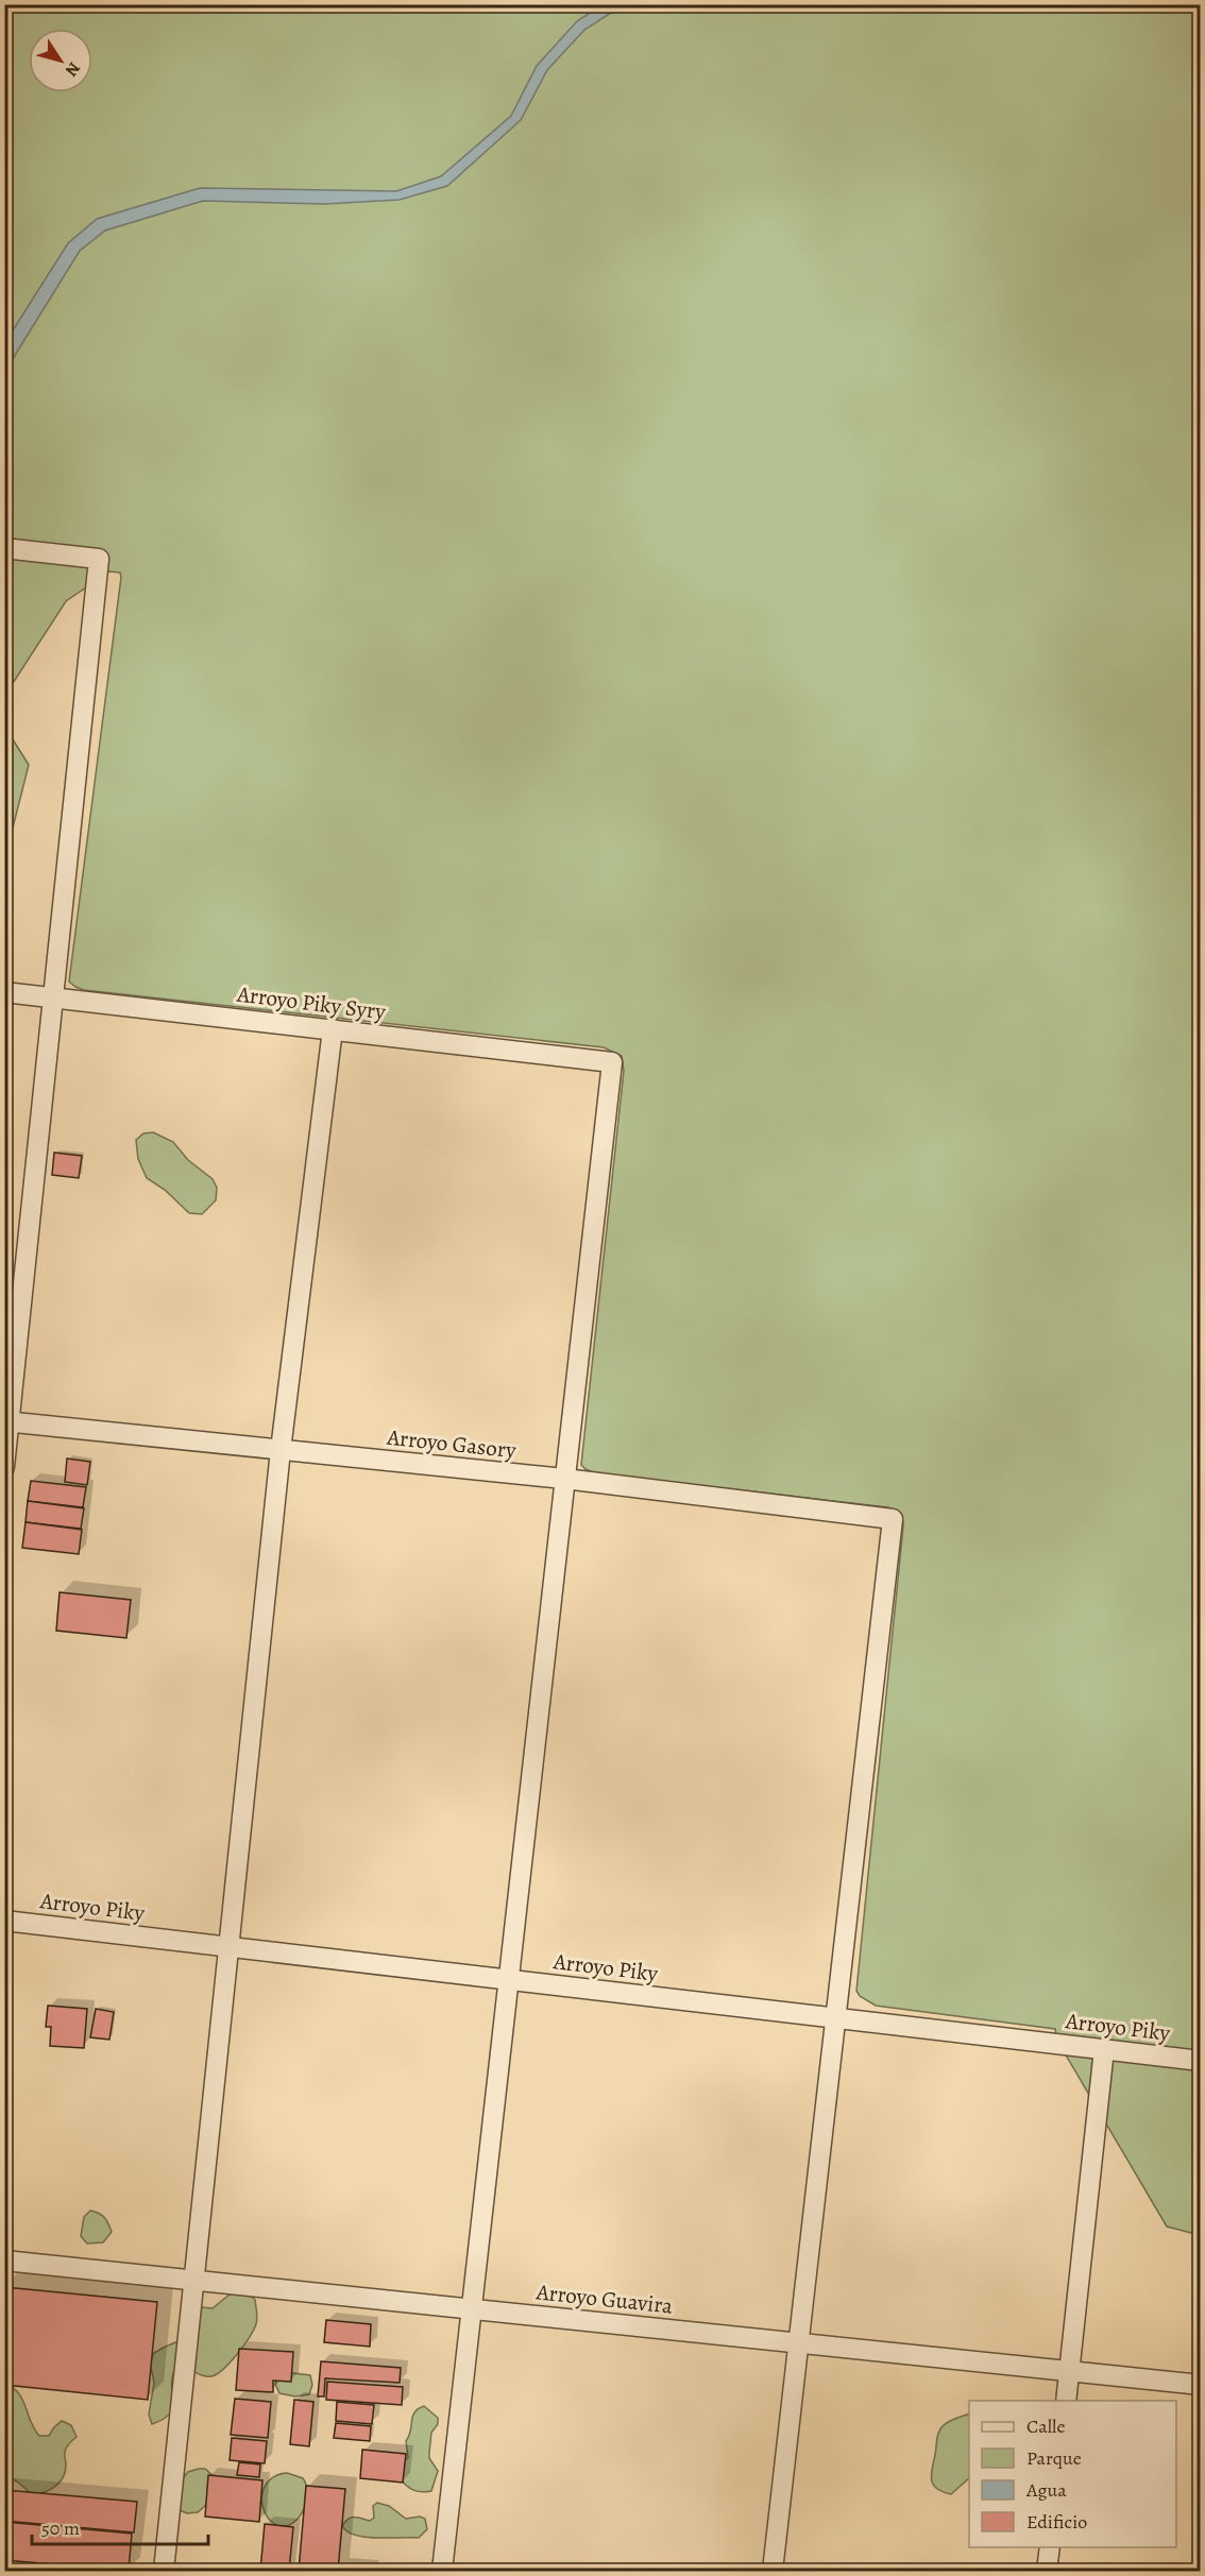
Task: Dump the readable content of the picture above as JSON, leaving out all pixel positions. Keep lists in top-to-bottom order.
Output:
{
  "streets": {
    "street": [
      "Arroyo Piky Syry",
      "Arroyo Gasory",
      "Arroyo Piky",
      "Arroyo Guavira"
    ]
  },
  "crossings": [
    ["Arroyo Piky Syry", "Arroyo Gasory"],
    ["Arroyo Gasory", "Arroyo Piky"]
  ],
  "legend": [
    "Calle",
    "Parque",
    "Agua",
    "Edificio"
  ],
  "scale_bar": "50 m",
  "north": "bottom right"
}
